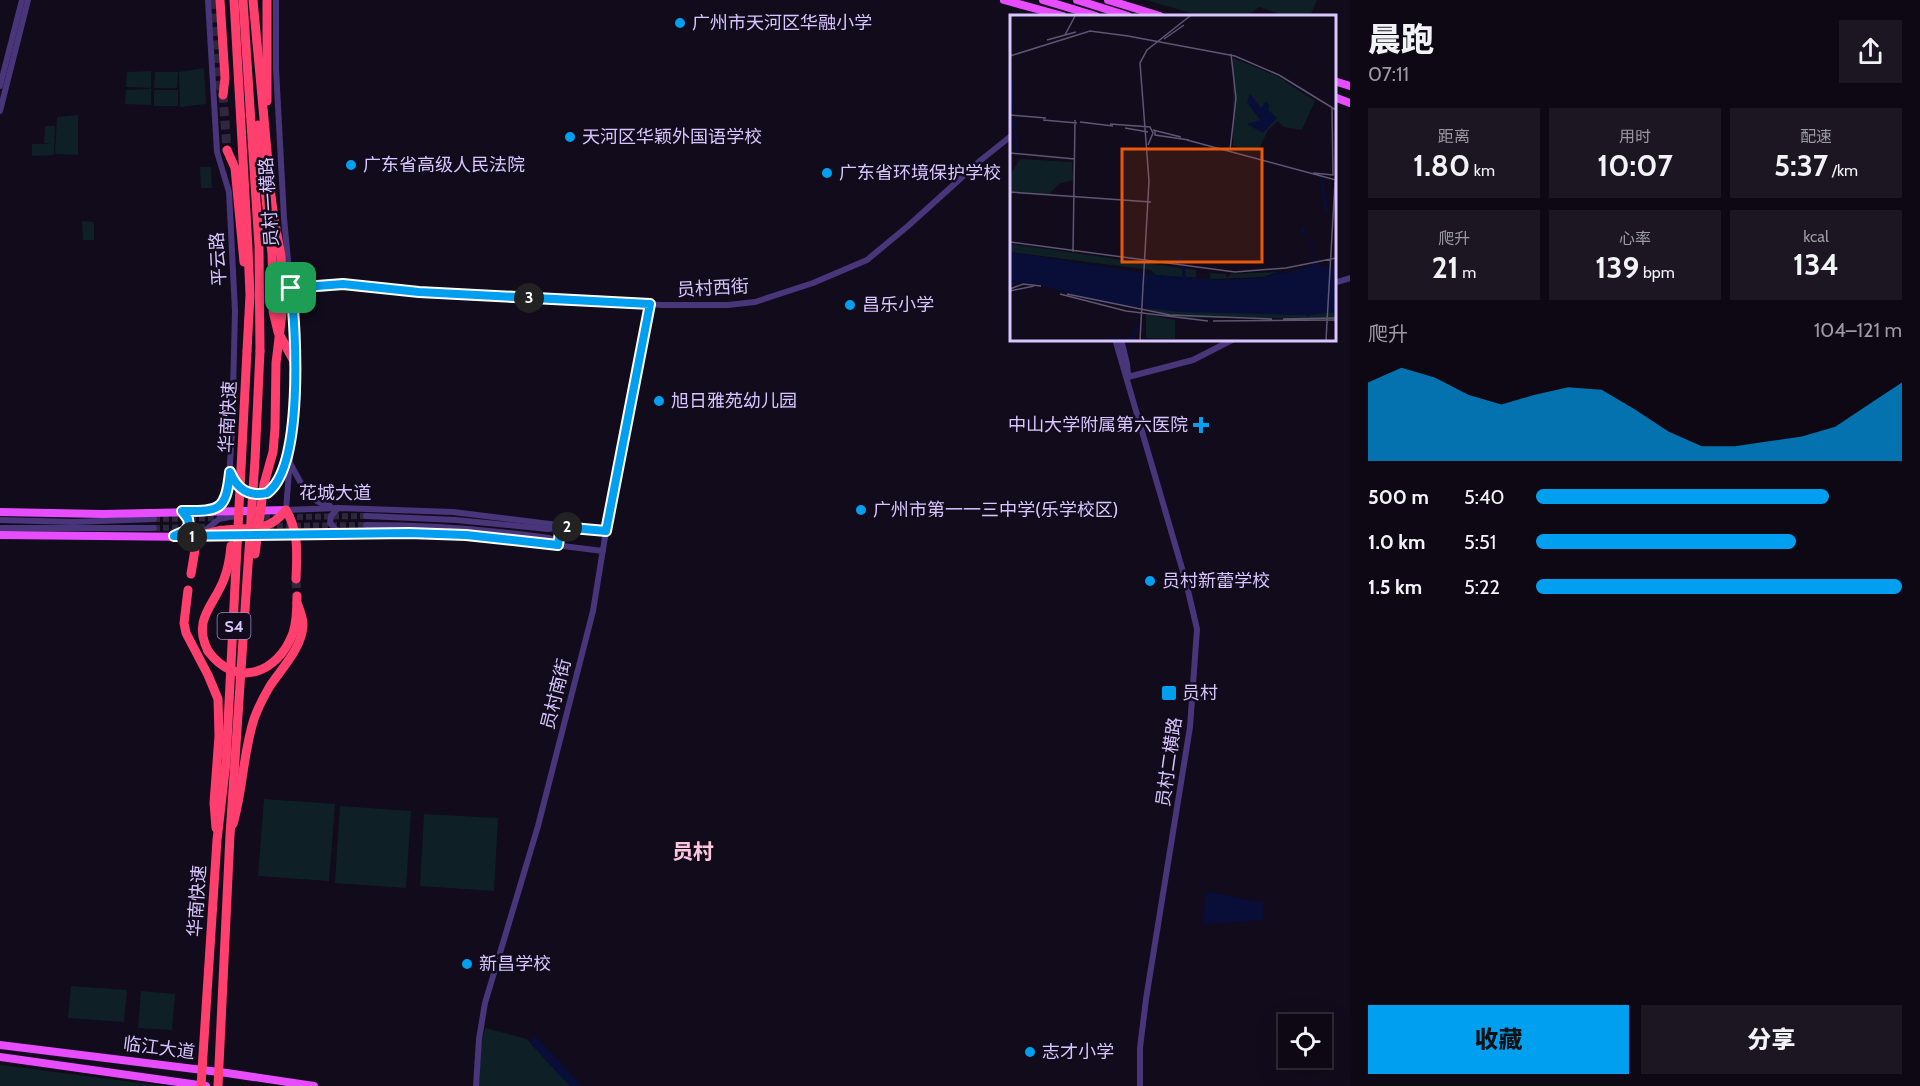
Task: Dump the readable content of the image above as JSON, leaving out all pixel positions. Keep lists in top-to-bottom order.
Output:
{
  "streets": {
    "highway": ["华南快速", "S4"],
    "main road": ["花城大道", "临江大道"],
    "street": [
      "员村一横路",
      "平云路",
      "员村西街",
      "员村南街",
      "员村二横路"
    ]
  },
  "crossings": [
    ["员村一横路", "员村西街"],
    ["员村一横路", "花城大道"],
    ["平云路", "花城大道"],
    ["员村西街", "员村南街"],
    ["花城大道", "员村南街"]
  ],
  "districts": ["员村"],
  "places": {
    "other": [
      "广州市天河区华融小学",
      "天河区华颖外国语学校",
      "广东省高级人民法院",
      "广东省环境保护学校",
      "昌乐小学",
      "旭日雅苑幼儿园",
      "广州市第一一三中学(乐学校区)",
      "员村新蕾学校",
      "新昌学校",
      "志才小学"
    ],
    "health": ["中山大学附属第六医院"],
    "transit": ["员村"]
  },
  "page": {
    "heading": ["晨跑", "07:11"],
    "stats": [
      ["距离", "1.80 km"],
      ["用时", "10:07"],
      ["配速", "5:37 /km"],
      ["爬升", "21 m"],
      ["心率", "139 bpm"],
      ["kcal", "134"]
    ],
    "pins": ["3", "2", "1"],
    "chart": ["爬升", "104–121 m"],
    "list": [
      {
        "name": "500 m",
        "note": "5:40"
      },
      {
        "name": "1.0 km",
        "note": "5:51"
      },
      {
        "name": "1.5 km",
        "note": "5:22"
      }
    ],
    "buttons": ["收藏", "分享"]
  }
}
